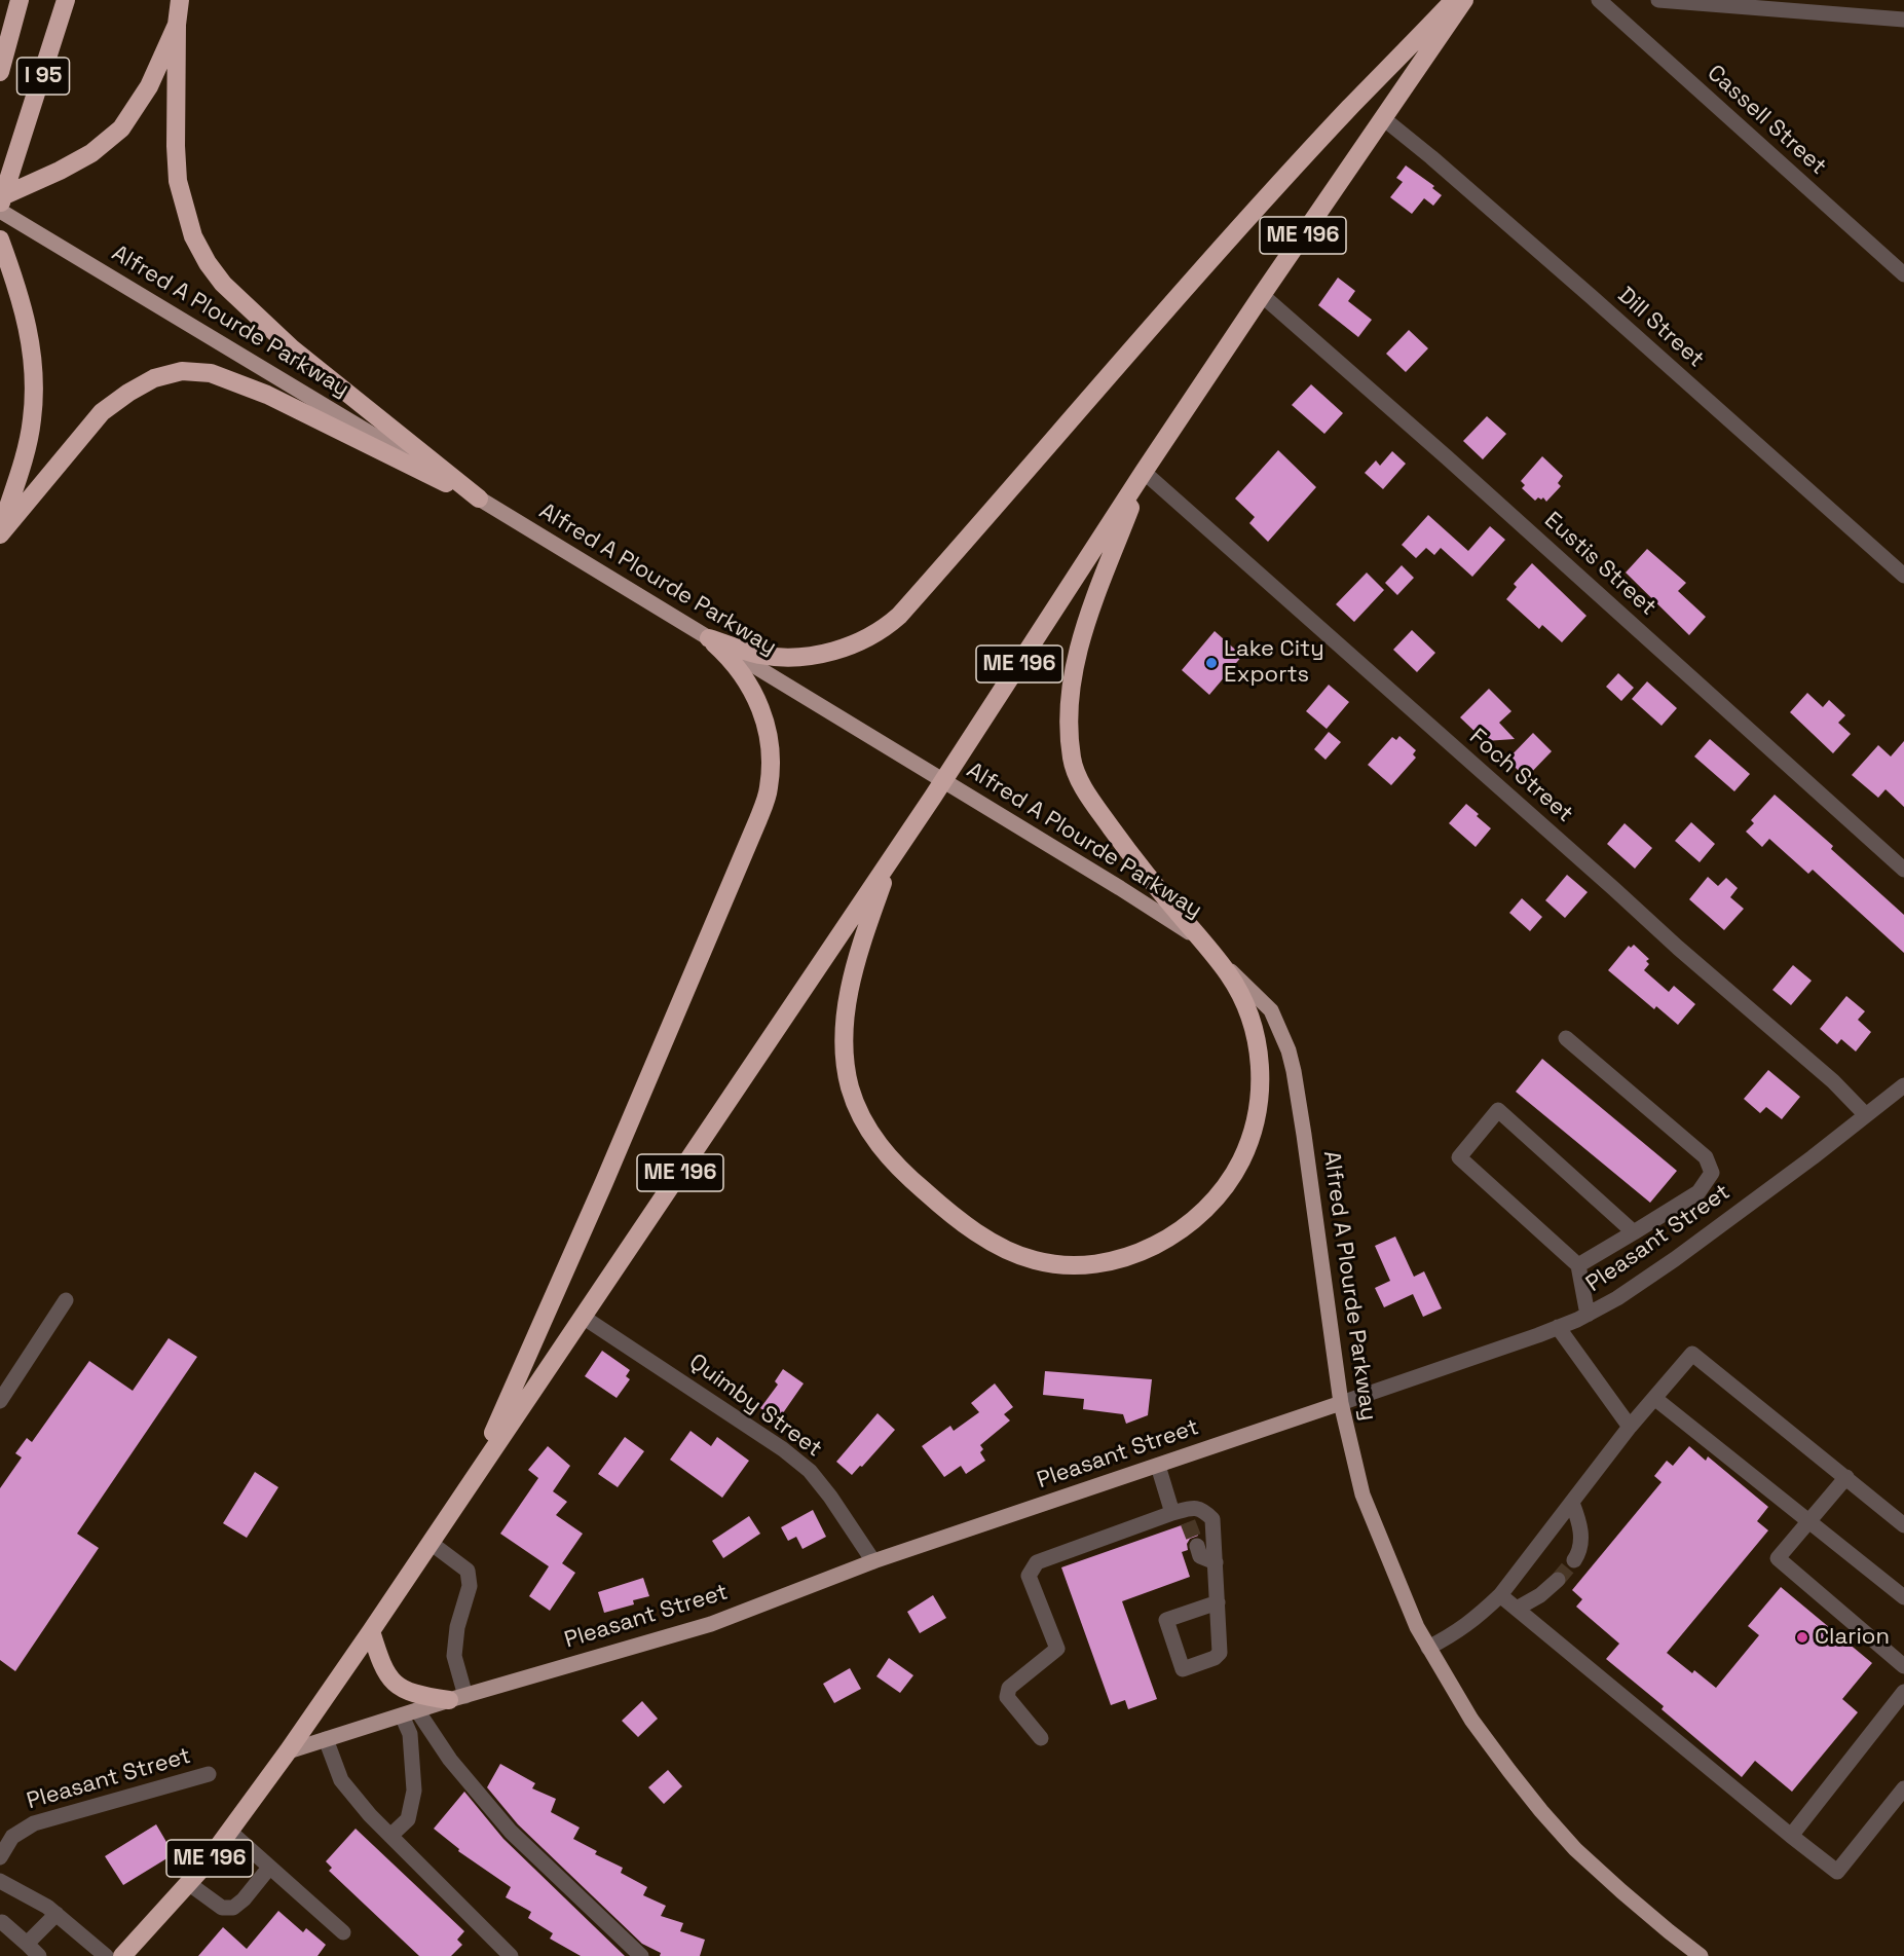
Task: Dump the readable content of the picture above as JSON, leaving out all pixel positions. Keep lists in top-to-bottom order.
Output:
{
  "streets": {
    "highway": ["I 95", "ME 196"],
    "main road": ["Alfred A Plourde Parkway", "Pleasant Street"],
    "street": [
      "Cassell Street",
      "Dill Street",
      "Eustis Street",
      "Foch Street",
      "Quimby Street"
    ]
  },
  "crossings": [
    ["I 95", "Alfred A Plourde Parkway"],
    ["ME 196", "Dill Street"],
    ["ME 196", "Eustis Street"],
    ["ME 196", "Foch Street"],
    ["ME 196", "Pleasant Street"],
    ["ME 196", "Quimby Street"],
    ["Alfred A Plourde Parkway", "Pleasant Street"],
    ["Foch Street", "Pleasant Street"],
    ["Pleasant Street", "Quimby Street"]
  ],
  "places": ["Lake City Exports", "Clarion"]
}
